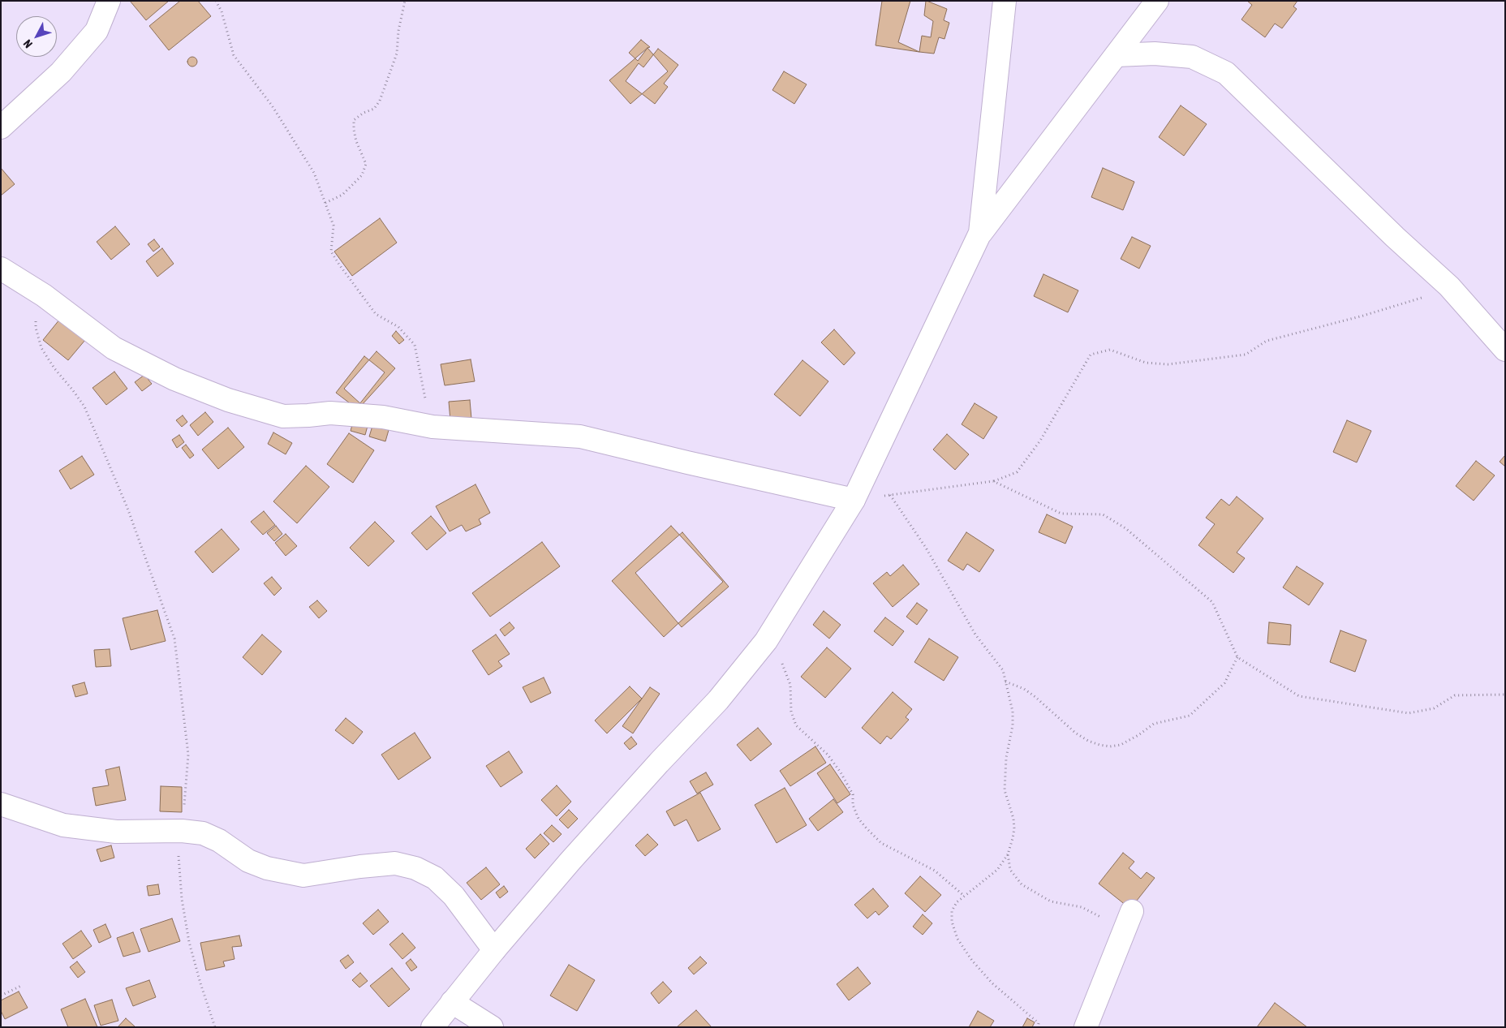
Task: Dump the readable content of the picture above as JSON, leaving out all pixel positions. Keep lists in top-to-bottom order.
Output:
{
  "north": "bottom left"
}
